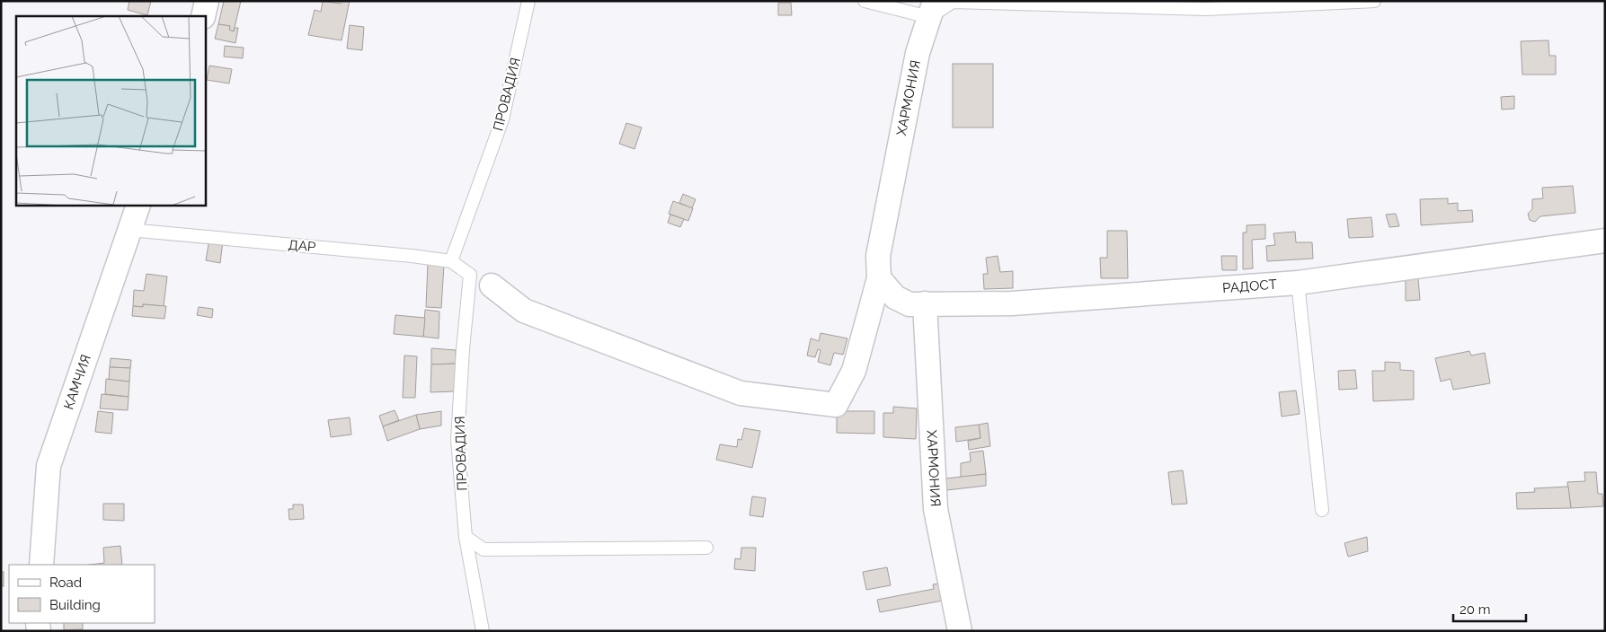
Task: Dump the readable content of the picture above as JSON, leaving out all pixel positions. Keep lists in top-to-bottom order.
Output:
{
  "streets": {
    "street": ["ХАРМОНИЯ", "РАДОСТ", "КАМЧИЯ"],
    "lane": ["ПРОВАДИЯ", "ДАР"]
  },
  "crossings": [
    ["ПРОВАДИЯ", "ДАР"],
    ["ХАРМОНИЯ", "РАДОСТ"],
    ["ДАР", "КАМЧИЯ"]
  ],
  "legend": ["Road", "Building"],
  "scale_bar": "20 m"
}
